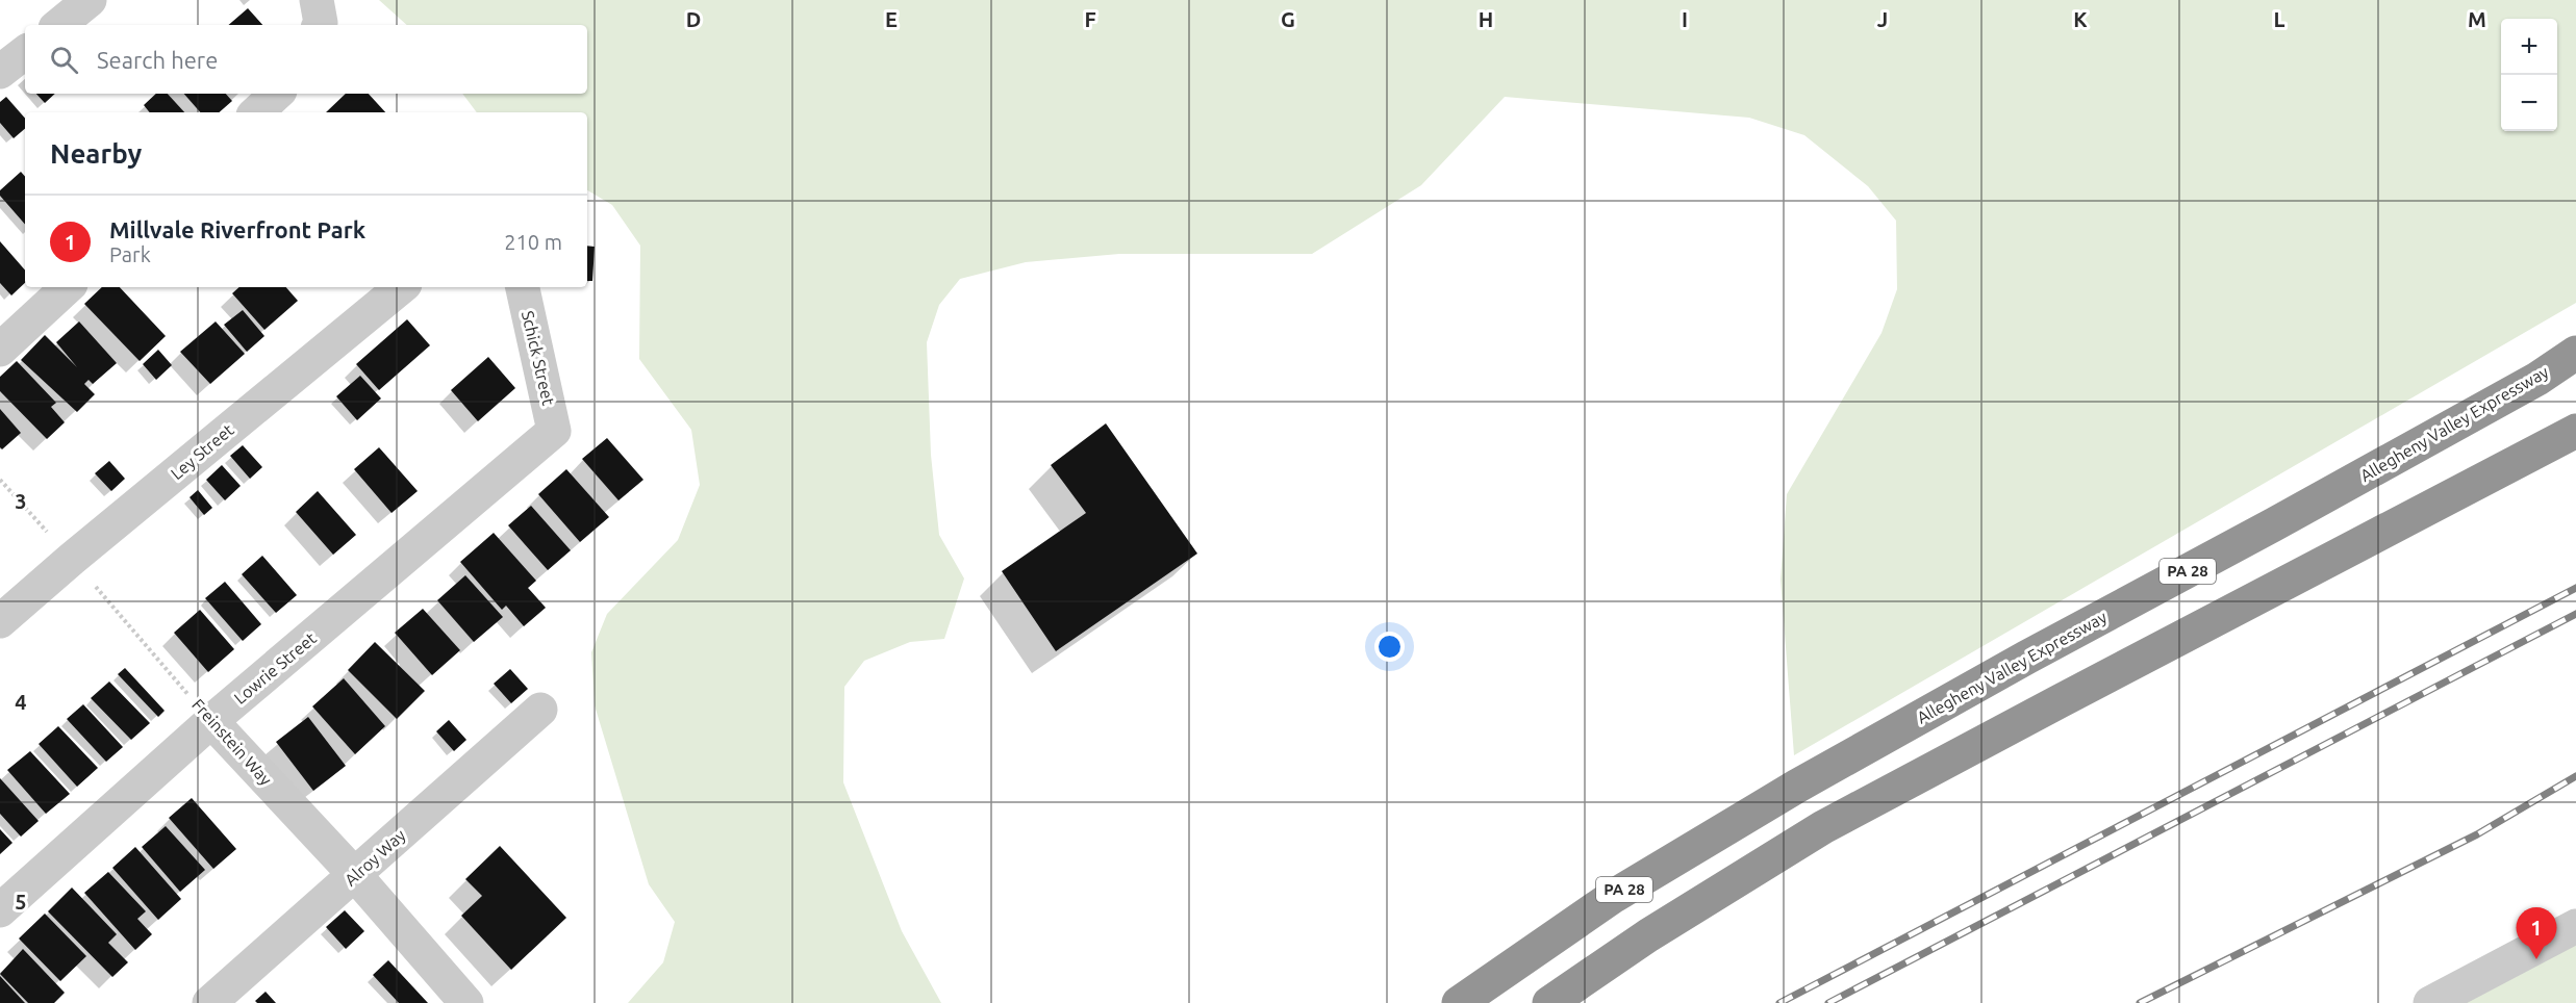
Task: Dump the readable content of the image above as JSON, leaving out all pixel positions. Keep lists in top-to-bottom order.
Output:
{
  "streets": {
    "highway": ["Allegheny Valley Expressway", "PA 28"],
    "street": [
      "Schick Street",
      "Ley Street",
      "Lowrie Street",
      "Freinstein Way",
      "Alroy Way"
    ]
  },
  "crossings": [
    ["Schick Street", "Lowrie Street"],
    ["Ley Street", "Freinstein Way"],
    ["Lowrie Street", "Freinstein Way"],
    ["Freinstein Way", "Alroy Way"]
  ],
  "page": {
    "map_buttons": ["+", "−"],
    "search": "Search here",
    "heading": "Nearby",
    "list": [
      {
        "mark": "1",
        "name": "Millvale Riverfront Park",
        "note": "Park",
        "value": "210 m"
      }
    ],
    "pins": "1"
  },
  "grid": {
    "columns": [
      "D",
      "E",
      "F",
      "G",
      "H",
      "I",
      "J",
      "K",
      "L",
      "M"
    ],
    "rows": ["3", "4", "5"]
  }
}
